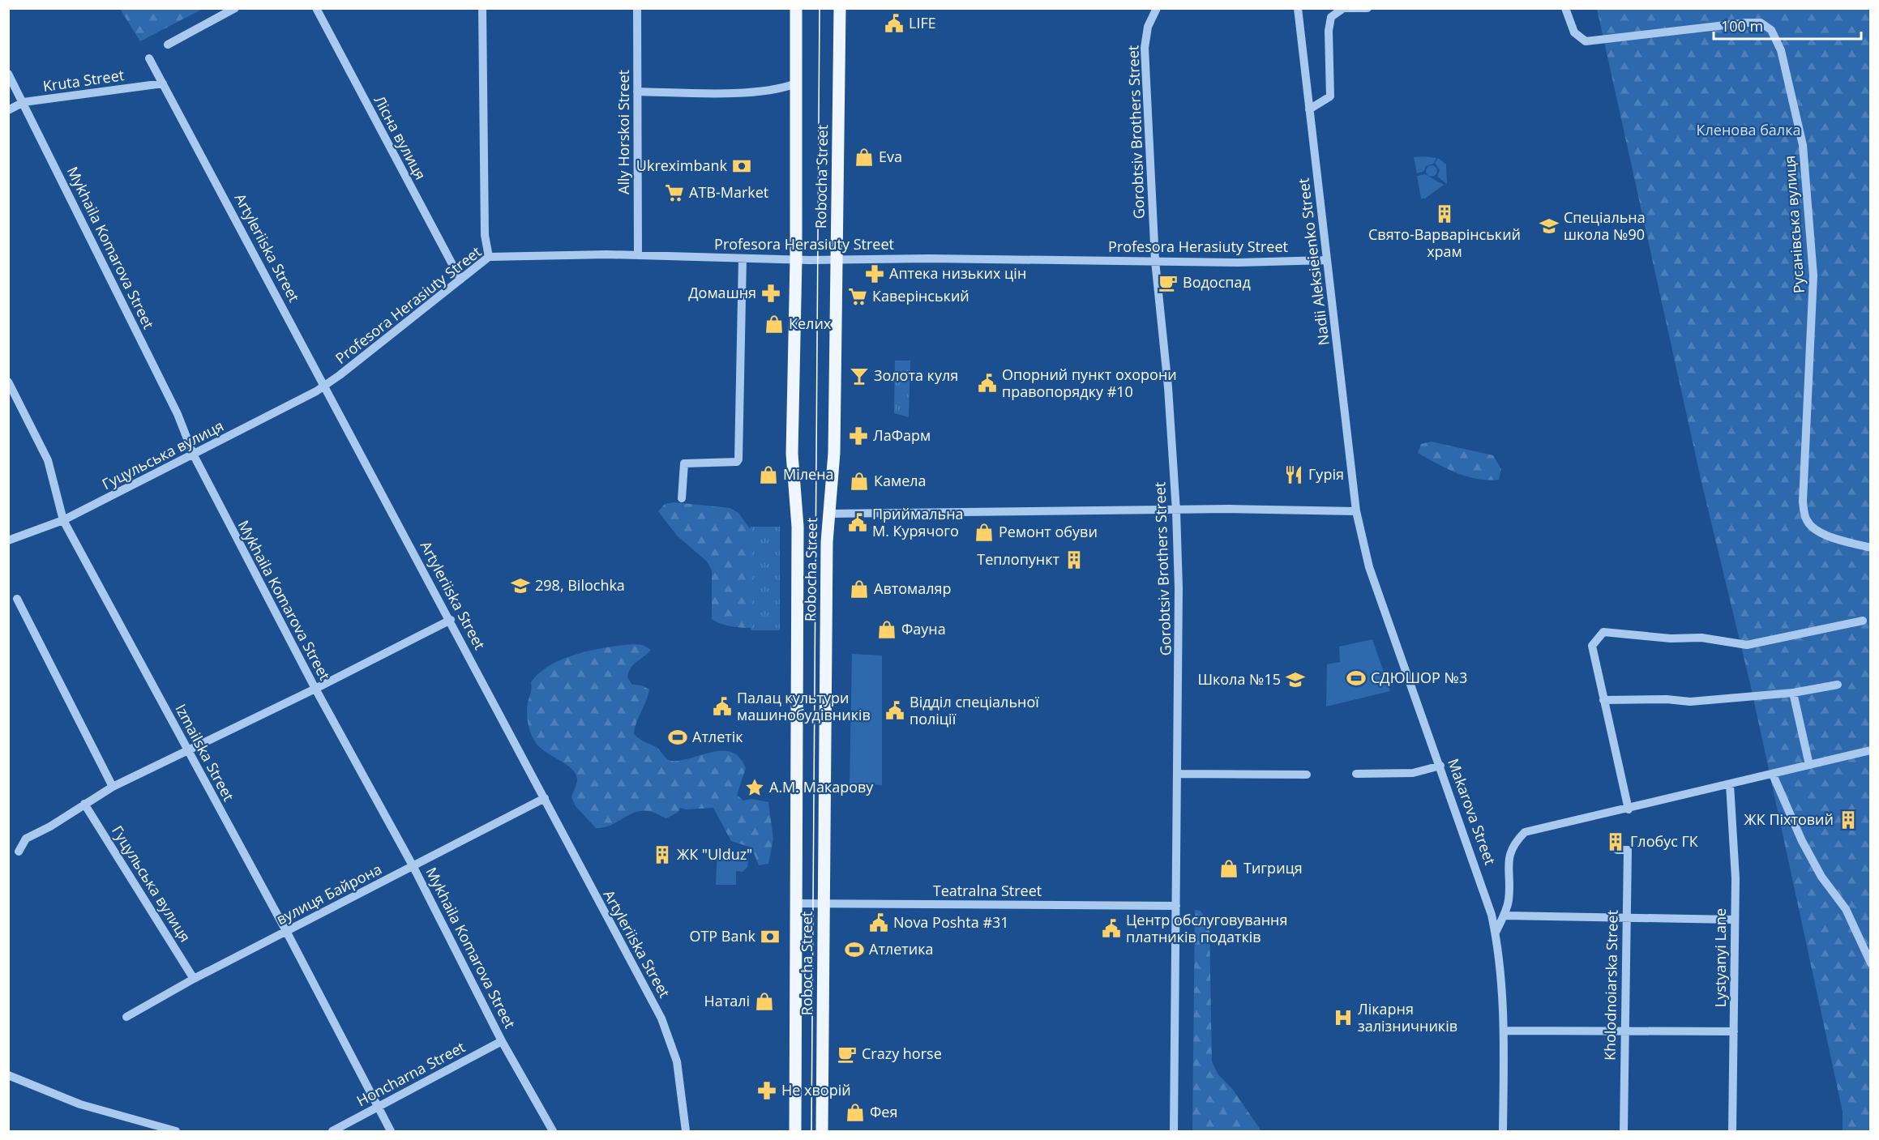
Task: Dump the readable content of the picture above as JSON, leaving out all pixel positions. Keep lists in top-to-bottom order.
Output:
{
  "streets": {
    "main road": ["Robocha Street"],
    "street": [
      "Kruta Street",
      "Ally Horskoi Street",
      "Gorobtsiv Brothers Street",
      "Лісна вулиця",
      "Русанівська вулиця",
      "Profesora Herasiuty Street",
      "Mykhaila Komarova Street",
      "Artyleriiska Street",
      "Nadii Aleksieienko Street",
      "Гуцульська вулиця",
      "Izmailska Street",
      "Makarova Street",
      "Teatralna Street",
      "вулиця Байрона",
      "Lystyanyi Lane",
      "Kholodnoiarska Street",
      "Honcharna Street"
    ]
  },
  "crossings": [
    ["Kruta Street", "Mykhaila Komarova Street"],
    ["Kruta Street", "Artyleriiska Street"],
    ["Ally Horskoi Street", "Profesora Herasiuty Street"],
    ["Gorobtsiv Brothers Street", "Profesora Herasiuty Street"],
    ["Gorobtsiv Brothers Street", "Teatralna Street"],
    ["Лісна вулиця", "Profesora Herasiuty Street"],
    ["Robocha Street", "Profesora Herasiuty Street"],
    ["Robocha Street", "Teatralna Street"],
    ["Profesora Herasiuty Street", "Artyleriiska Street"],
    ["Profesora Herasiuty Street", "Nadii Aleksieienko Street"],
    ["Profesora Herasiuty Street", "Гуцульська вулиця"],
    ["Mykhaila Komarova Street", "Гуцульська вулиця"],
    ["Mykhaila Komarova Street", "вулиця Байрона"],
    ["Mykhaila Komarova Street", "Honcharna Street"],
    ["Artyleriiska Street", "Гуцульська вулиця"],
    ["Artyleriiska Street", "вулиця Байрона"],
    ["Nadii Aleksieienko Street", "Makarova Street"],
    ["Гуцульська вулиця", "Izmailska Street"],
    ["Гуцульська вулиця", "вулиця Байрона"],
    ["Izmailska Street", "вулиця Байрона"],
    ["Izmailska Street", "Honcharna Street"]
  ],
  "parks": ["Кленова балка"],
  "places": {
    "public building": [
      "LIFE",
      "Опорний пункт охорони правопорядку #10",
      "Приймальна М. Курячого",
      "Палац культури машинобудівників",
      "Відділ спеціальної поліції",
      "Nova Poshta #31",
      "Центр обслуговування платників податків"
    ],
    "shop": [
      "Eva",
      "Келих",
      "Мілена",
      "Камела",
      "Ремонт обуви",
      "Автомаляр",
      "Фауна",
      "Тигриця",
      "Наталі",
      "Фея"
    ],
    "bank": ["Ukreximbank", "OTP Bank"],
    "supermarket": ["ATB-Market", "Каверінський"],
    "building": [
      "Свято-Варварінський храм",
      "Теплопункт",
      "ЖК Піхтовий",
      "Глобус ГК",
      "ЖК \"Ulduz\""
    ],
    "school or university": ["Спеціальна школа №90", "298, Bilochka", "Школа №15"],
    "pharmacy": [
      "Аптека низьких цін",
      "Домашня",
      "ЛаФарм",
      "Не хворій"
    ],
    "cafe": ["Водоспад", "Crazy horse"],
    "bar": ["Золота куля"],
    "restaurant": ["Гурія"],
    "sports": ["СДЮШОР №3", "Атлетік", "Атлетика"],
    "place": ["А.М. Макарову"],
    "hospital": ["Лікарня залізничників"]
  },
  "scale_bar": "100 m"
}
